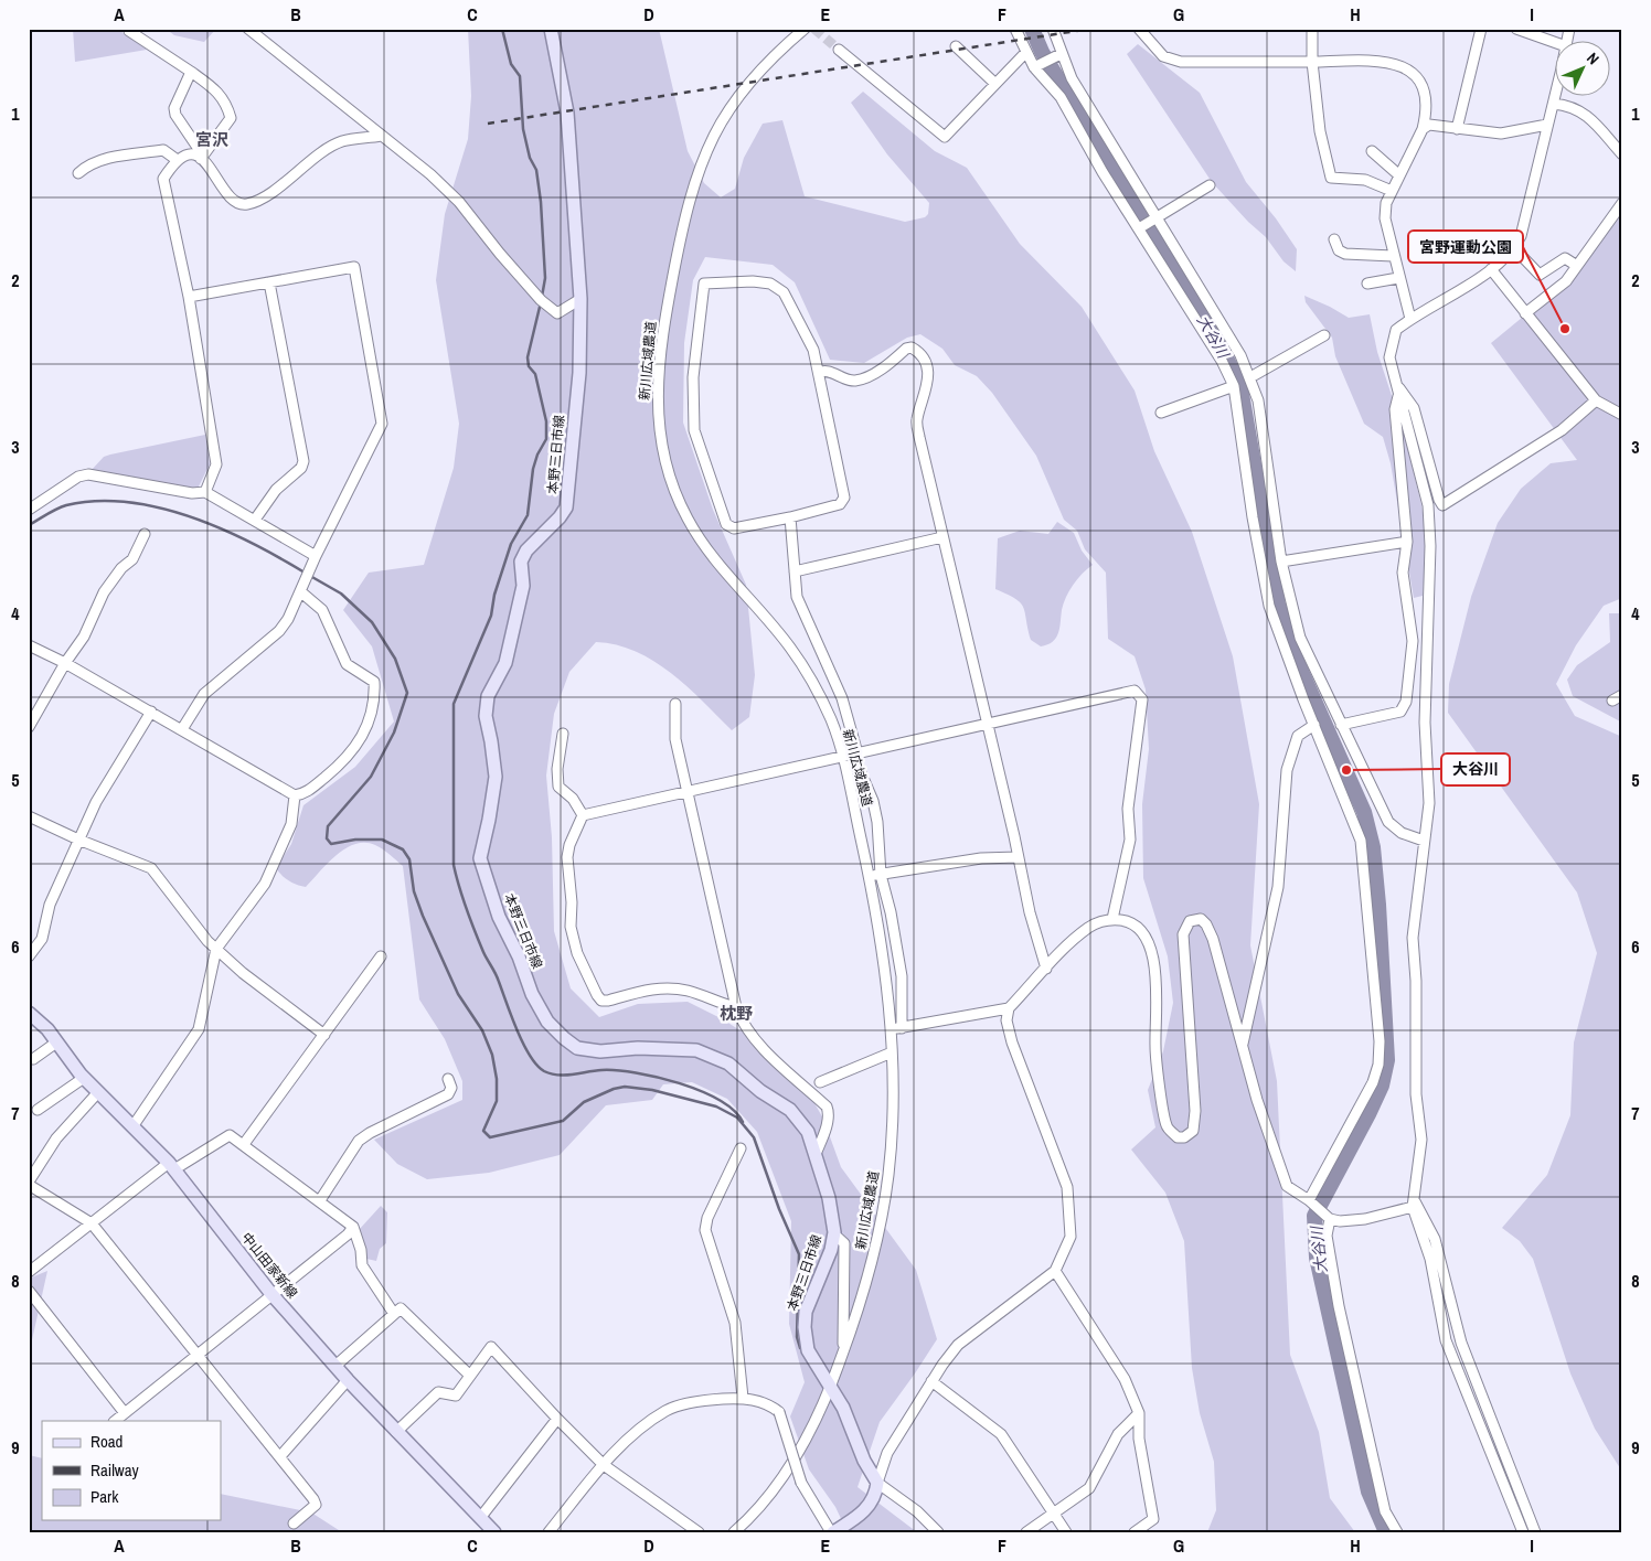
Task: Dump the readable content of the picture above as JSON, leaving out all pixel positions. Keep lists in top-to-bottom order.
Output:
{
  "streets": {
    "main road": ["本野三日市線", "中山田家新線"],
    "street": ["新川広域農道"]
  },
  "crossings": [
    ["新川広域農道", "本野三日市線"]
  ],
  "districts": ["宮沢", "枕野"],
  "water": ["大谷川"],
  "places": ["宮野運動公園", "大谷川"],
  "legend": ["Road", "Railway", "Park"],
  "north": "top right",
  "grid": {
    "columns": [
      "A",
      "B",
      "C",
      "D",
      "E",
      "F",
      "G",
      "H",
      "I"
    ],
    "rows": [
      "1",
      "2",
      "3",
      "4",
      "5",
      "6",
      "7",
      "8",
      "9"
    ]
  }
}
